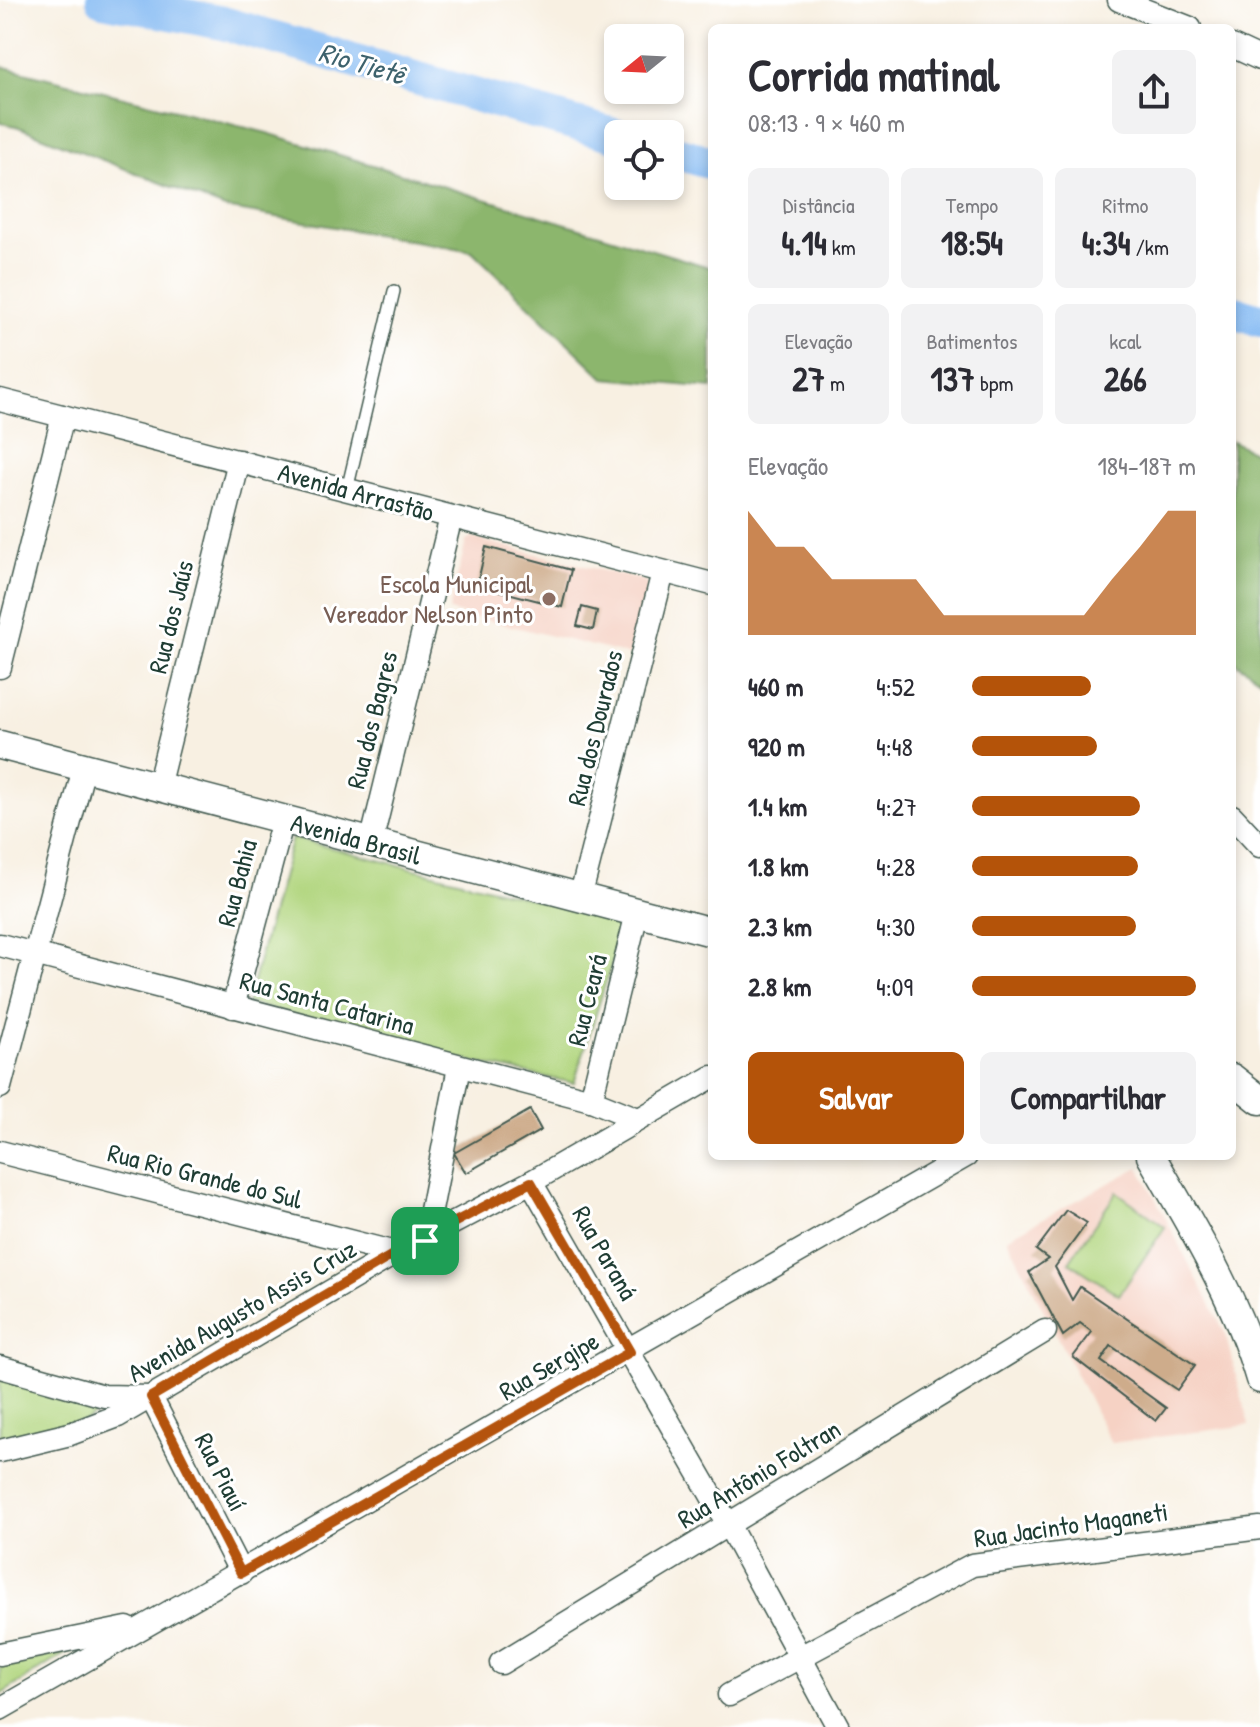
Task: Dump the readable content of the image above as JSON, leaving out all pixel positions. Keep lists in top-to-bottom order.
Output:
{
  "streets": {
    "street": [
      "Avenida Arrastão",
      "Rua dos Jaús",
      "Rua dos Bagres",
      "Rua dos Dourados",
      "Avenida Brasil",
      "Rua Bahia",
      "Rua Ceará",
      "Rua Santa Catarina",
      "Rua Rio Grande do Sul",
      "Rua Paraná",
      "Avenida Augusto Assis Cruz",
      "Rua Sergipe",
      "Rua Piauí",
      "Rua Antônio Foltran",
      "Rua Jacinto Maganeti"
    ]
  },
  "crossings": [
    ["Avenida Arrastão", "Rua dos Jaús"],
    ["Avenida Arrastão", "Rua dos Bagres"],
    ["Avenida Arrastão", "Rua dos Dourados"],
    ["Rua dos Jaús", "Avenida Brasil"],
    ["Rua dos Bagres", "Avenida Brasil"],
    ["Rua dos Dourados", "Avenida Brasil"],
    ["Avenida Brasil", "Rua Bahia"],
    ["Avenida Brasil", "Rua Ceará"],
    ["Rua Bahia", "Rua Santa Catarina"],
    ["Rua Ceará", "Rua Santa Catarina"],
    ["Rua Santa Catarina", "Avenida Augusto Assis Cruz"],
    ["Rua Rio Grande do Sul", "Avenida Augusto Assis Cruz"],
    ["Rua Paraná", "Avenida Augusto Assis Cruz"],
    ["Rua Paraná", "Rua Sergipe"],
    ["Rua Paraná", "Rua Antônio Foltran"],
    ["Rua Paraná", "Rua Jacinto Maganeti"],
    ["Avenida Augusto Assis Cruz", "Rua Piauí"],
    ["Rua Sergipe", "Rua Piauí"]
  ],
  "water": ["Rio Tietê"],
  "places": ["Escola Municipal Vereador Nelson Pinto"],
  "north": "left",
  "page": {
    "heading": ["Corrida matinal", "08:13 · 9 × 460 m"],
    "stats": [
      ["Distância", "4.14 km"],
      ["Tempo", "18:54"],
      ["Ritmo", "4:34 /km"],
      ["Elevação", "27 m"],
      ["Batimentos", "137 bpm"],
      ["kcal", "266"]
    ],
    "chart": ["Elevação", "184–187 m"],
    "list": [
      {
        "name": "460 m",
        "note": "4:52"
      },
      {
        "name": "920 m",
        "note": "4:48"
      },
      {
        "name": "1.4 km",
        "note": "4:27"
      },
      {
        "name": "1.8 km",
        "note": "4:28"
      },
      {
        "name": "2.3 km",
        "note": "4:30"
      },
      {
        "name": "2.8 km",
        "note": "4:09"
      }
    ],
    "buttons": ["Salvar", "Compartilhar"]
  }
}
